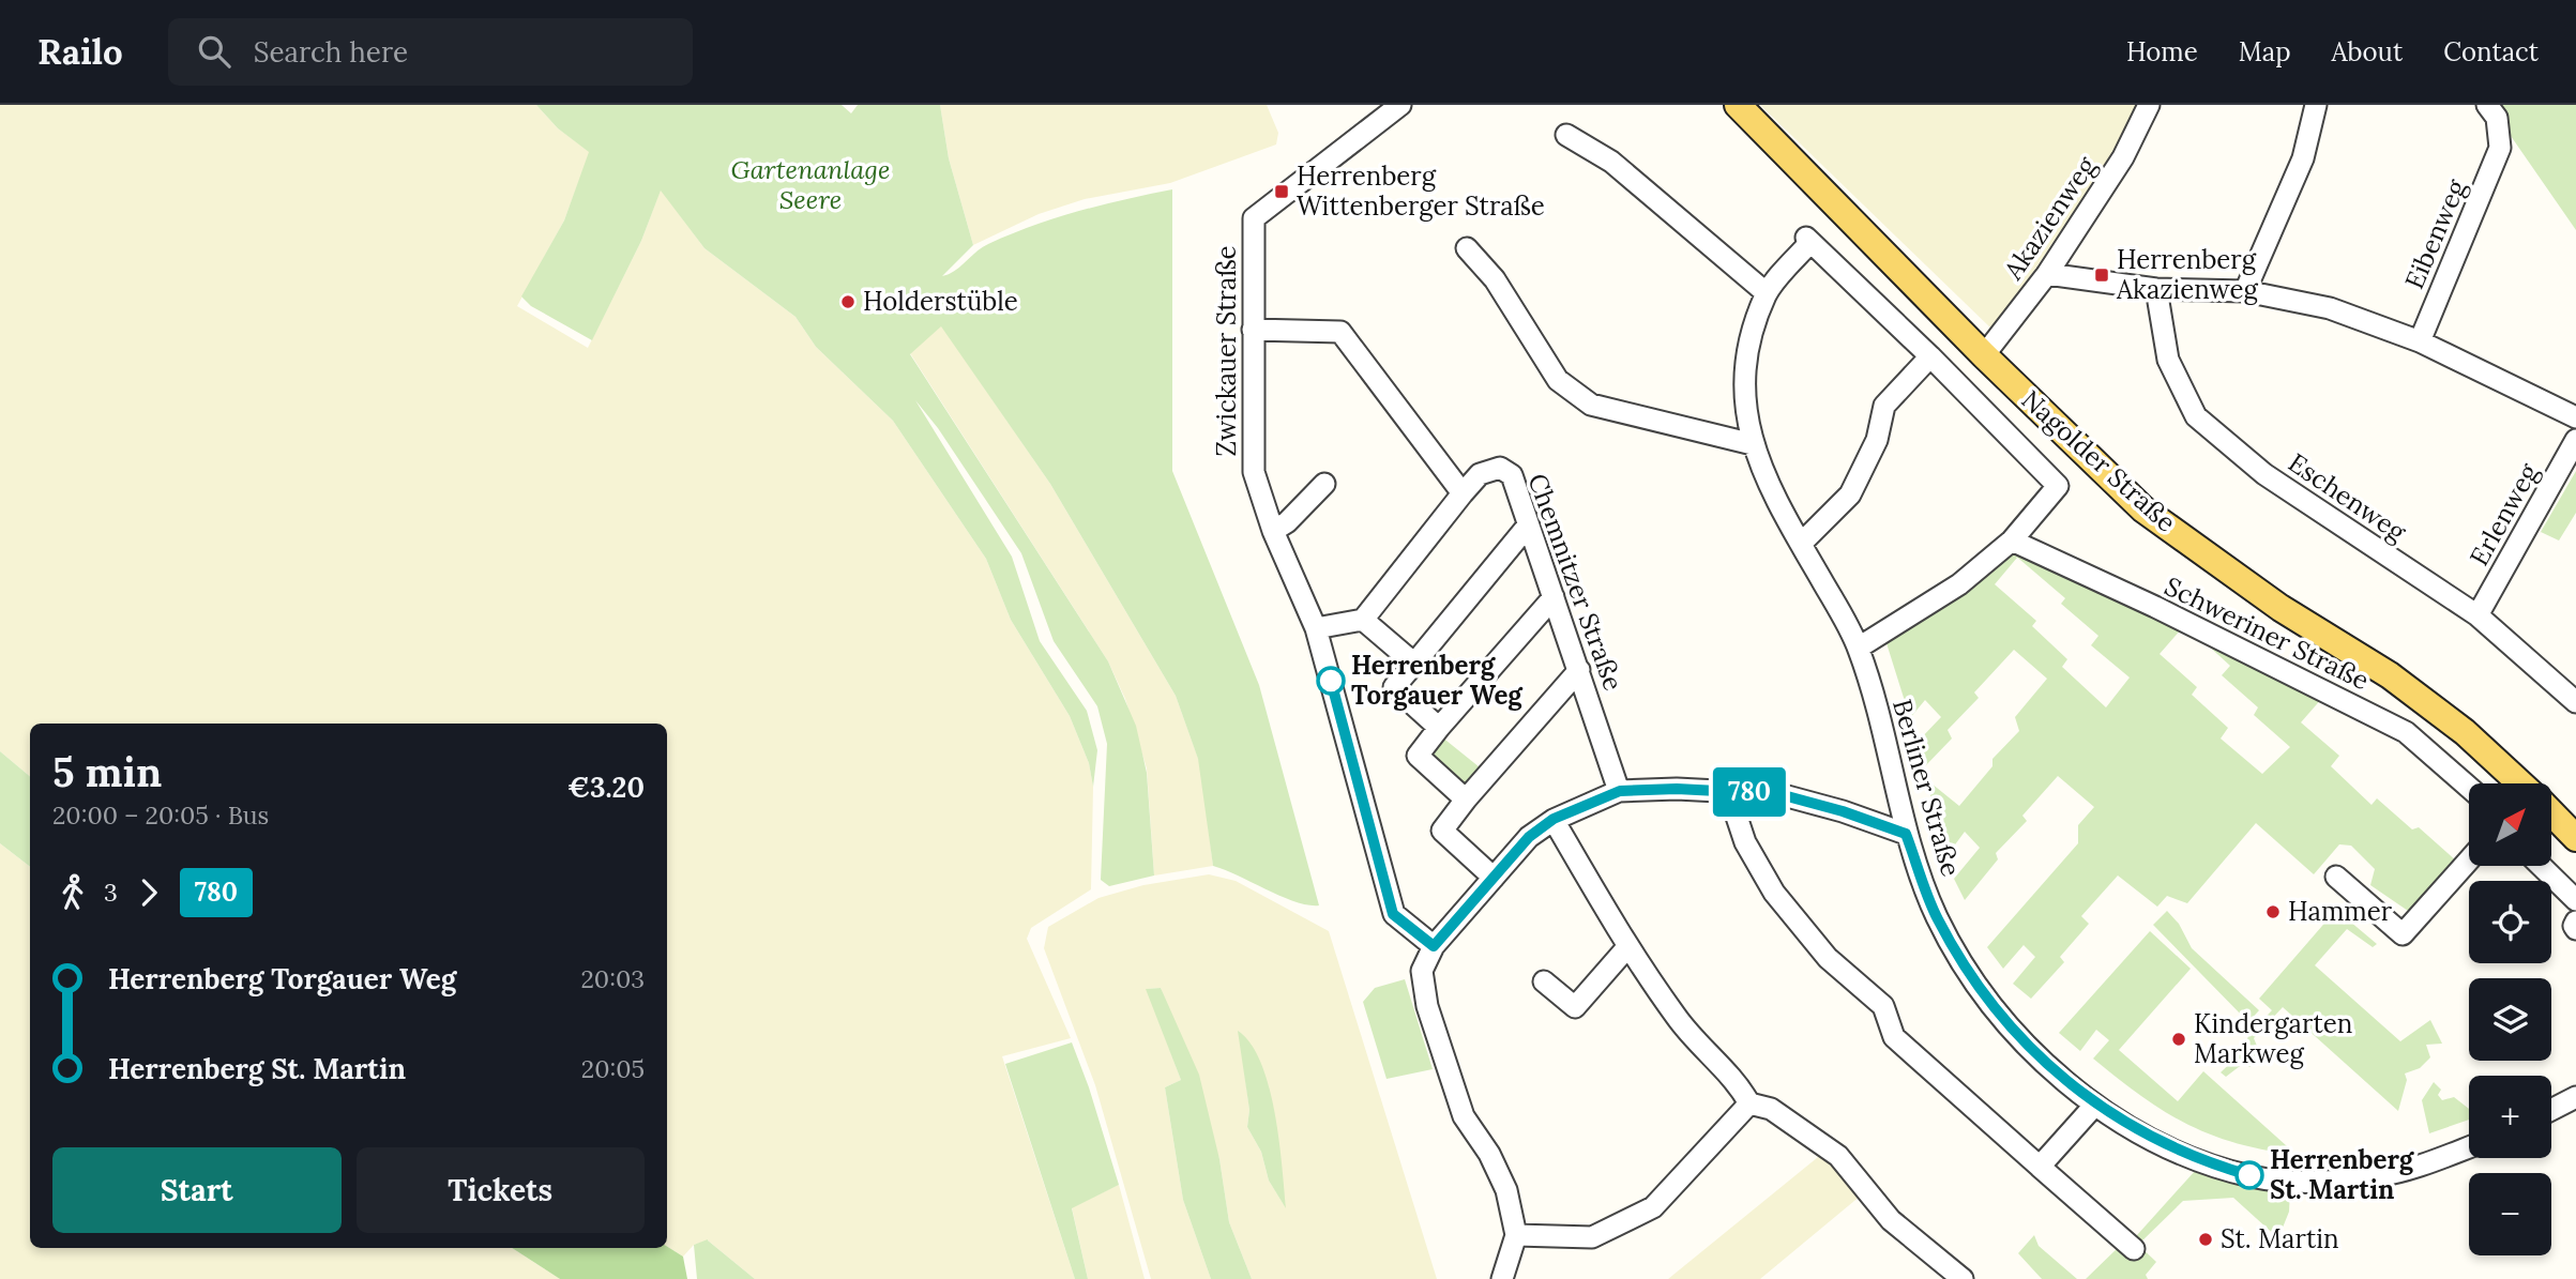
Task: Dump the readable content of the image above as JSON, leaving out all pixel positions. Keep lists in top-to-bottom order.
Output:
{
  "streets": {
    "main road": ["Nagolder Straße"],
    "street": [
      "Akazienweg",
      "Eibenweg",
      "Zwickauer Straße",
      "Eschenweg",
      "Erlenweg",
      "Chemnitzer Straße",
      "Schweriner Straße",
      "Berliner Straße"
    ]
  },
  "crossings": [
    ["Akazienweg", "Nagolder Straße"],
    ["Eschenweg", "Erlenweg"],
    ["Schweriner Straße", "Berliner Straße"]
  ],
  "parks": ["Gartenanlage Seere"],
  "places": {
    "transit": ["Herrenberg Wittenberger Straße", "Herrenberg Akazienweg"],
    "other": [
      "Holderstüble",
      "Herrenberg Torgauer Weg",
      "Hammer",
      "Kindergarten Markweg",
      "Herrenberg St. Martin",
      "St. Martin"
    ]
  },
  "lines": ["bus line 780"],
  "north": "top right",
  "page": {
    "header": "Railo",
    "search": "Search here",
    "nav": [
      "Home",
      "Map",
      "About",
      "Contact"
    ],
    "on_map": "780",
    "heading": ["5 min", "20:00 – 20:05 · Bus", "€3.20"],
    "map_buttons": ["+", "−"],
    "legs": ["3", "780"],
    "list": [
      {
        "name": "Herrenberg Torgauer Weg",
        "value": "20:03"
      },
      {
        "name": "Herrenberg St. Martin",
        "value": "20:05"
      }
    ],
    "buttons": ["Start", "Tickets"]
  }
}
